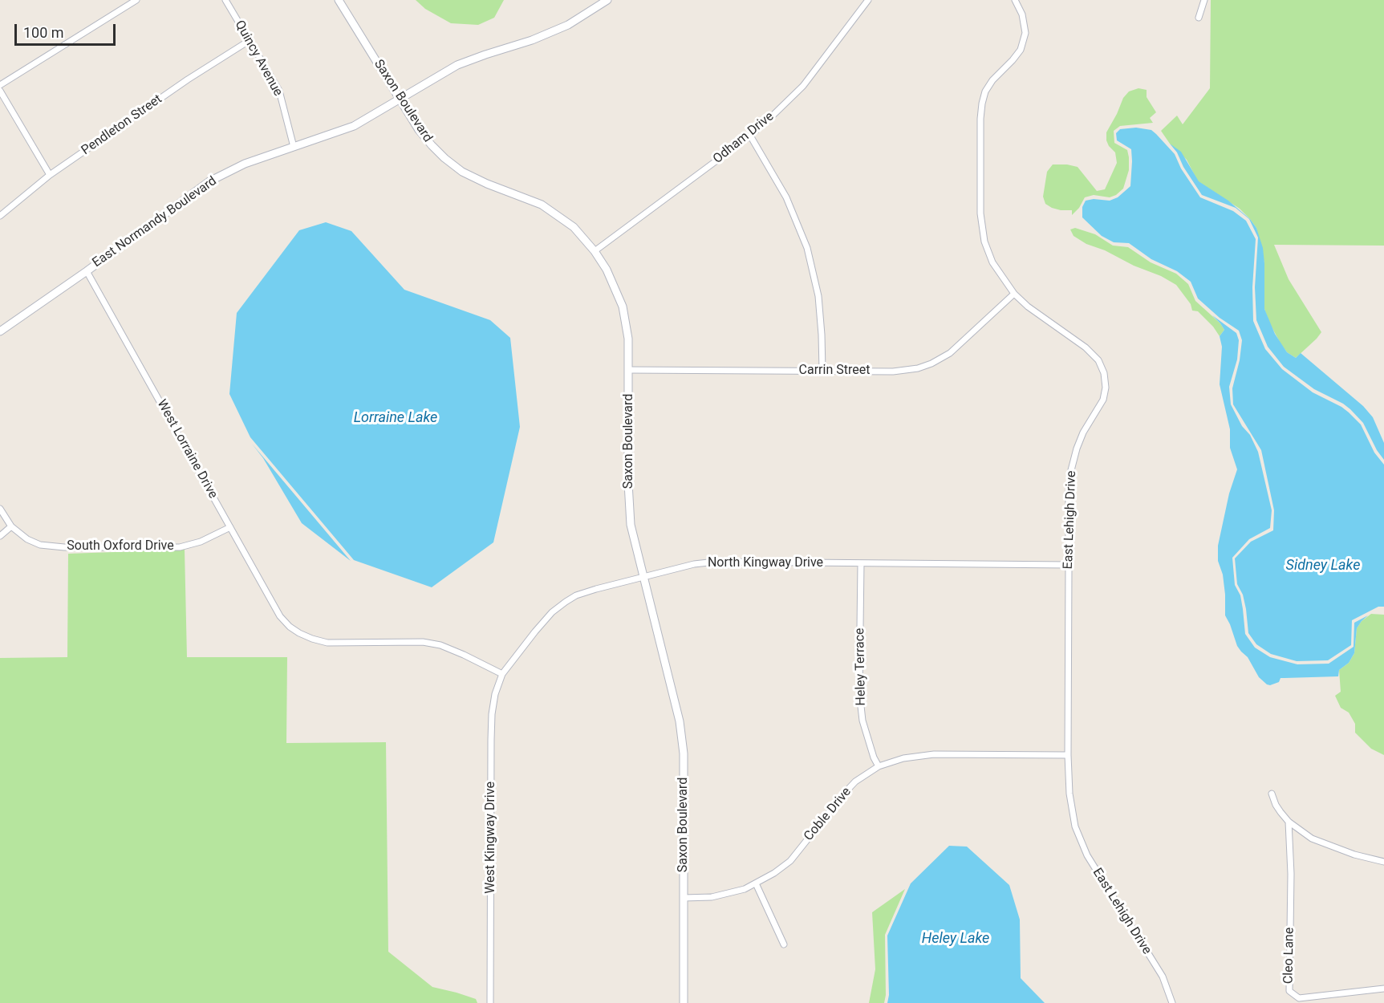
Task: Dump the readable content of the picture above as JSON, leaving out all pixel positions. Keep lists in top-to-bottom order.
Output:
{
  "streets": {
    "main road": ["Saxon Boulevard", "East Normandy Boulevard"],
    "street": [
      "Quincy Avenue",
      "Pendleton Street",
      "Odham Drive",
      "Carrin Street",
      "West Lorraine Drive",
      "East Lehigh Drive",
      "South Oxford Drive",
      "North Kingway Drive",
      "Heley Terrace",
      "Coble Drive",
      "West Kingway Drive",
      "Cleo Lane"
    ]
  },
  "crossings": [
    ["Quincy Avenue", "Pendleton Street"],
    ["Quincy Avenue", "East Normandy Boulevard"],
    ["Saxon Boulevard", "Odham Drive"],
    ["Saxon Boulevard", "East Normandy Boulevard"],
    ["Saxon Boulevard", "Carrin Street"],
    ["Saxon Boulevard", "North Kingway Drive"],
    ["Saxon Boulevard", "Coble Drive"],
    ["East Normandy Boulevard", "West Lorraine Drive"],
    ["Carrin Street", "East Lehigh Drive"],
    ["West Lorraine Drive", "South Oxford Drive"],
    ["West Lorraine Drive", "North Kingway Drive"],
    ["West Lorraine Drive", "West Kingway Drive"],
    ["East Lehigh Drive", "North Kingway Drive"],
    ["East Lehigh Drive", "Coble Drive"],
    ["North Kingway Drive", "Heley Terrace"],
    ["North Kingway Drive", "West Kingway Drive"],
    ["Heley Terrace", "Coble Drive"]
  ],
  "water": ["Lorraine Lake", "Sidney Lake", "Heley Lake"],
  "scale_bar": "100 m"
}
